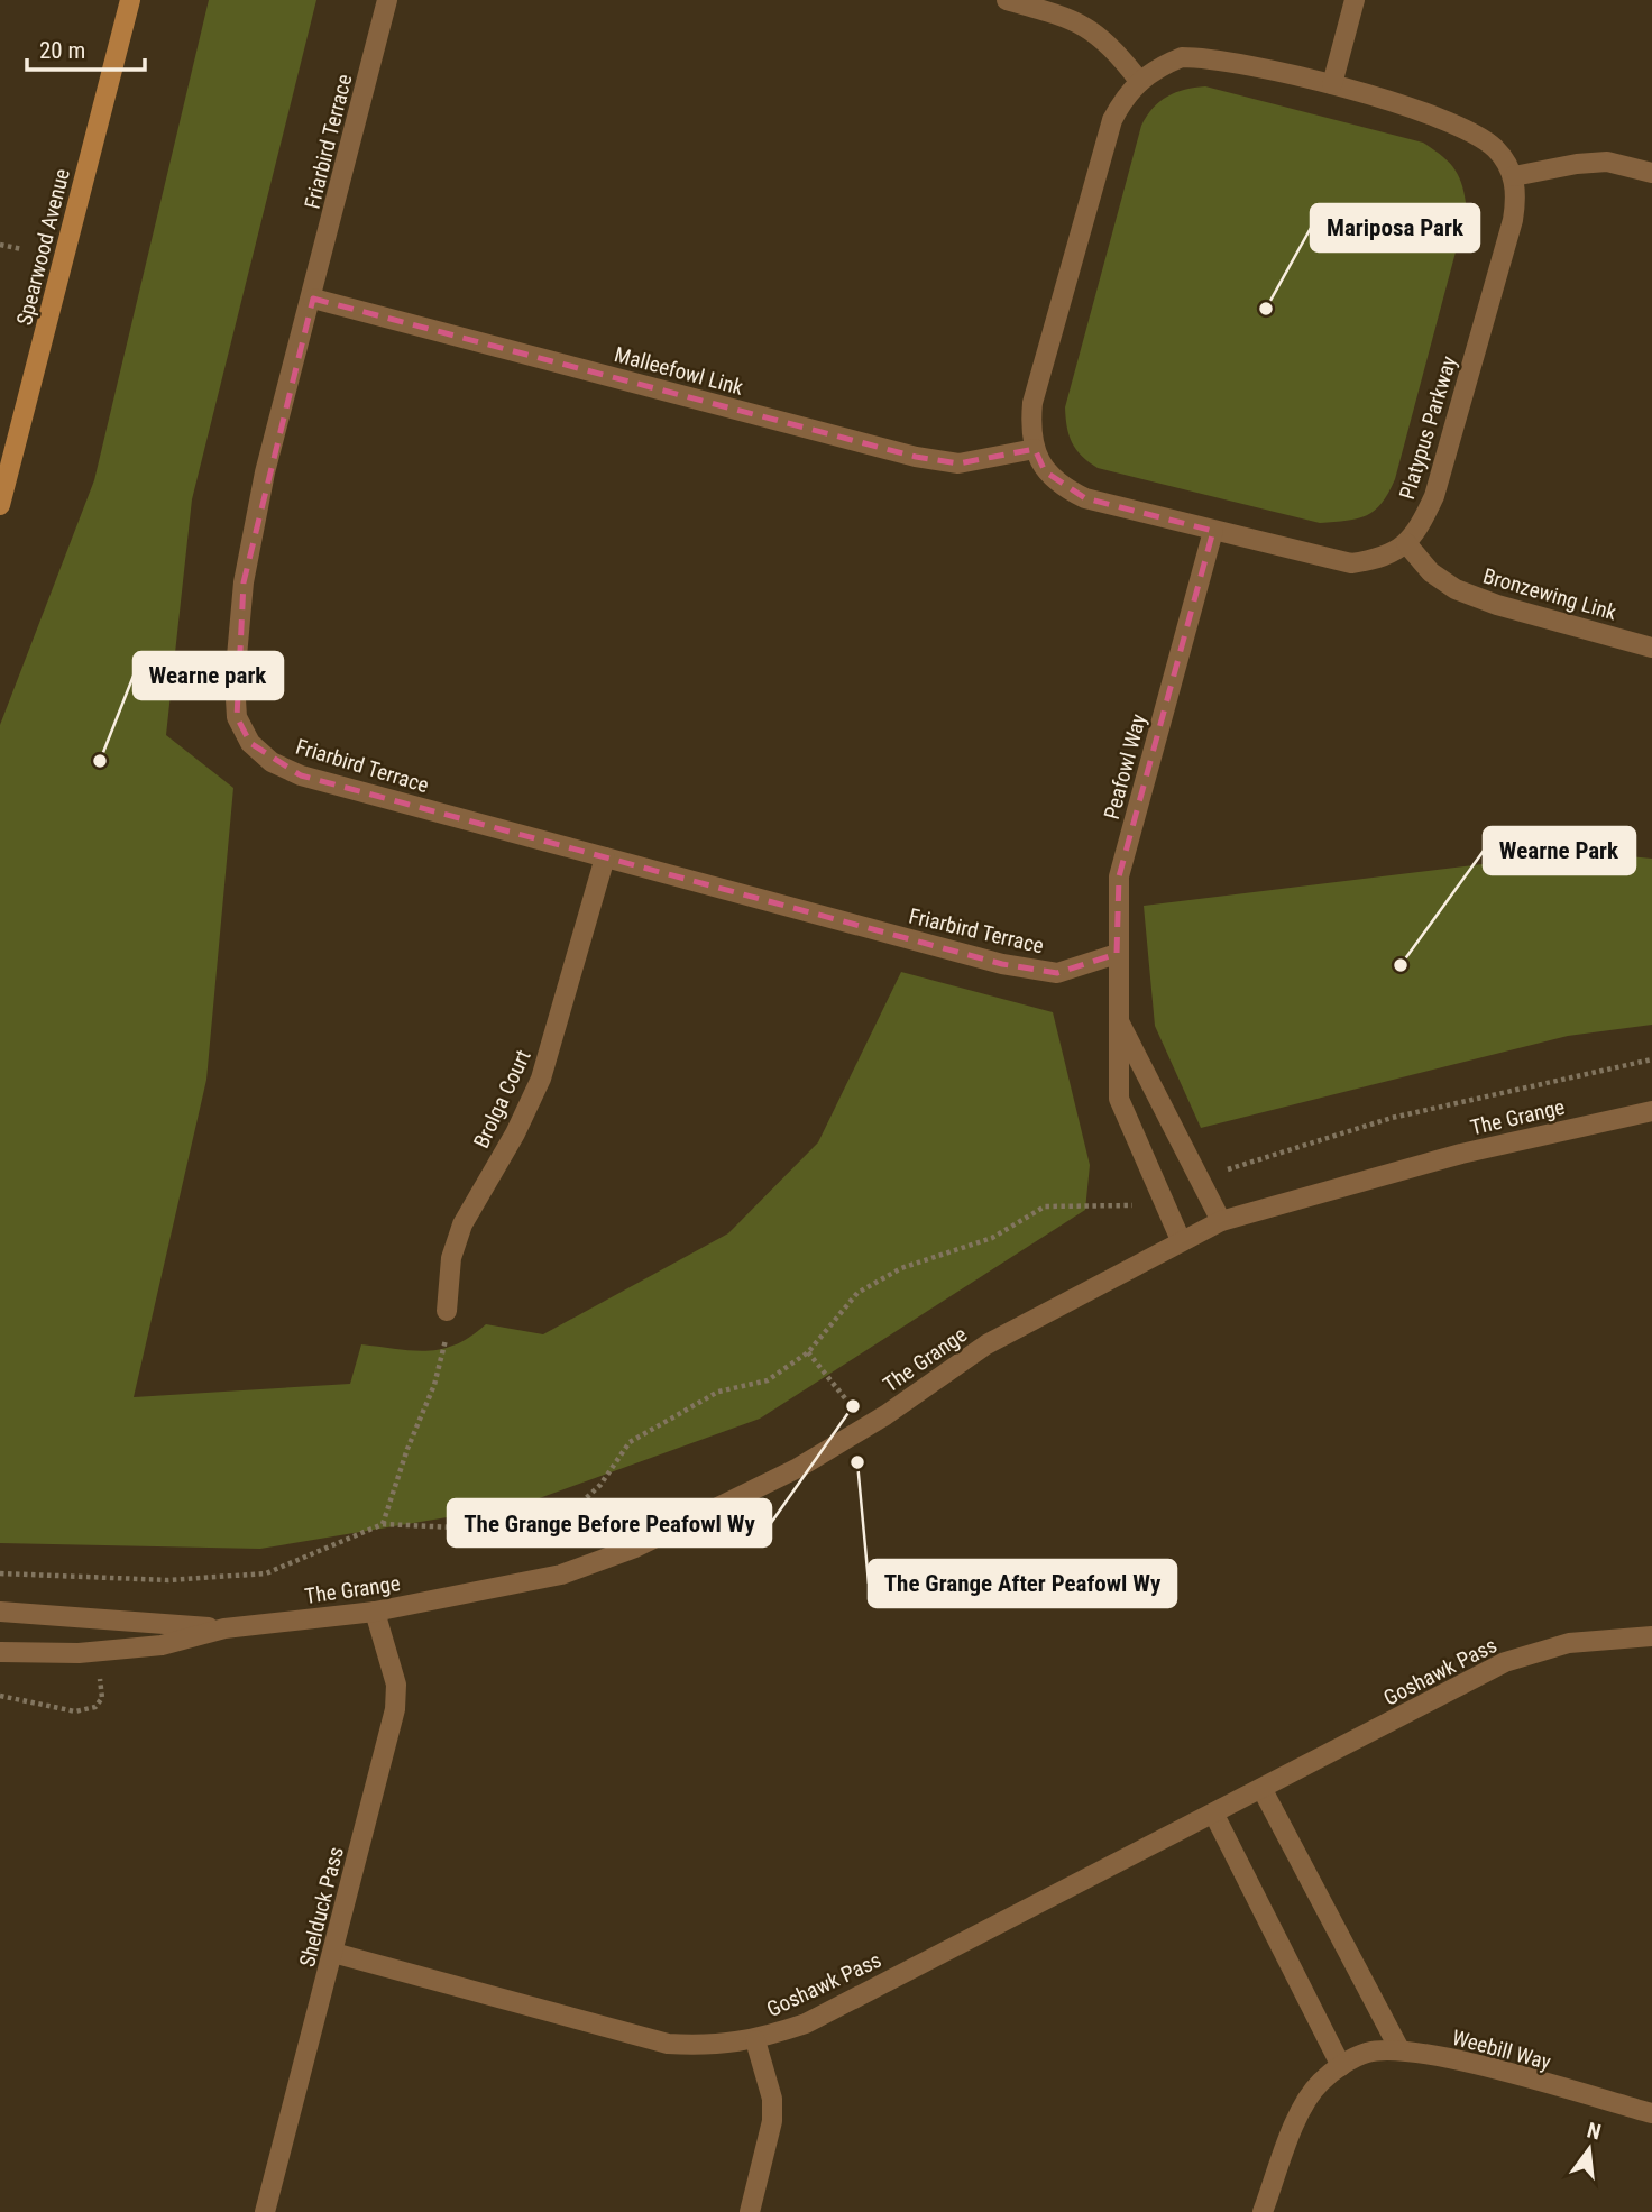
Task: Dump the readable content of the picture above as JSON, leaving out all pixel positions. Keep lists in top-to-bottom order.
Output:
{
  "streets": {
    "main road": ["Spearwood Avenue"],
    "street": [
      "Friarbird Terrace",
      "Malleefowl Link",
      "Platypus Parkway",
      "Bronzewing Link",
      "Peafowl Way",
      "Brolga Court",
      "The Grange",
      "Goshawk Pass",
      "Shelduck Pass",
      "Weebill Way"
    ]
  },
  "crossings": [
    ["Friarbird Terrace", "Malleefowl Link"],
    ["Friarbird Terrace", "Peafowl Way"],
    ["Friarbird Terrace", "Brolga Court"],
    ["Malleefowl Link", "Platypus Parkway"],
    ["Platypus Parkway", "Bronzewing Link"],
    ["Platypus Parkway", "Peafowl Way"],
    ["Peafowl Way", "The Grange"],
    ["The Grange", "Shelduck Pass"],
    ["Goshawk Pass", "Shelduck Pass"]
  ],
  "places": [
    "Mariposa Park",
    "Wearne park",
    "Wearne Park",
    "The Grange Before Peafowl Wy",
    "The Grange After Peafowl Wy"
  ],
  "scale_bar": "20 m",
  "north": "top"
}
